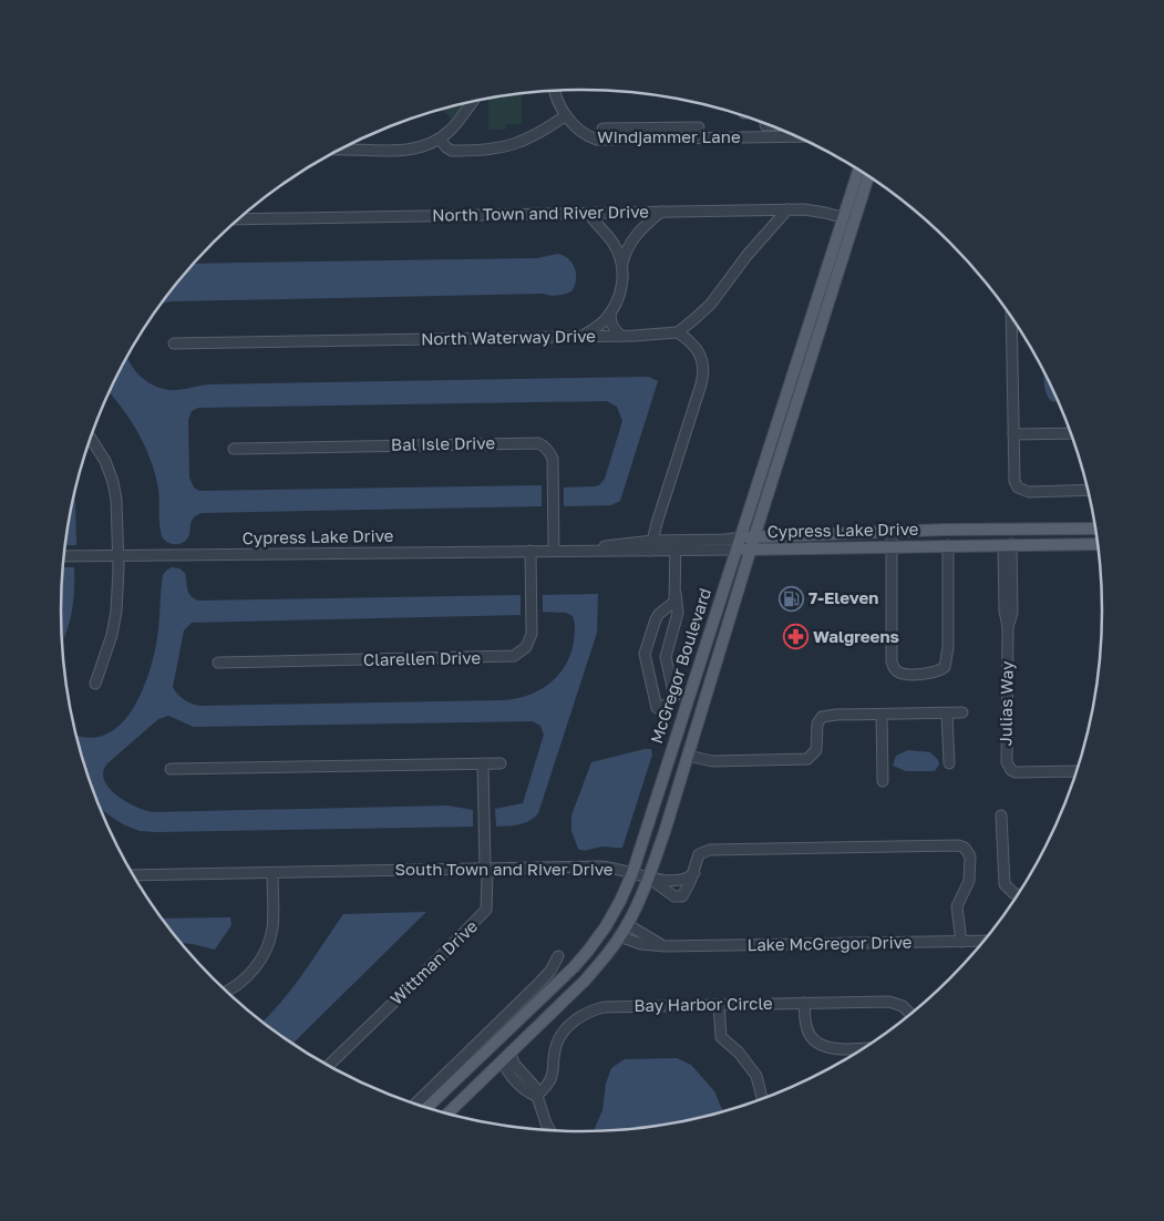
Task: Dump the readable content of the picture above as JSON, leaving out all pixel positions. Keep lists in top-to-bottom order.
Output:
{
  "streets": {
    "main road": ["Cypress Lake Drive", "McGregor Boulevard"],
    "street": [
      "Windjammer Lane",
      "North Town and River Drive",
      "North Waterway Drive",
      "Bal Isle Drive",
      "Clarellen Drive",
      "Julias Way",
      "South Town and River Drive",
      "Lake McGregor Drive",
      "Wittman Drive",
      "Bay Harbor Circle"
    ]
  },
  "crossings": [
    ["North Town and River Drive", "McGregor Boulevard"],
    ["Bal Isle Drive", "Cypress Lake Drive"],
    ["Cypress Lake Drive", "Clarellen Drive"],
    ["Cypress Lake Drive", "McGregor Boulevard"],
    ["Cypress Lake Drive", "Julias Way"],
    ["McGregor Boulevard", "South Town and River Drive"],
    ["McGregor Boulevard", "Lake McGregor Drive"],
    ["South Town and River Drive", "Wittman Drive"]
  ],
  "places": {
    "fuel station": ["7-Eleven"],
    "pharmacy": ["Walgreens"]
  }
}
